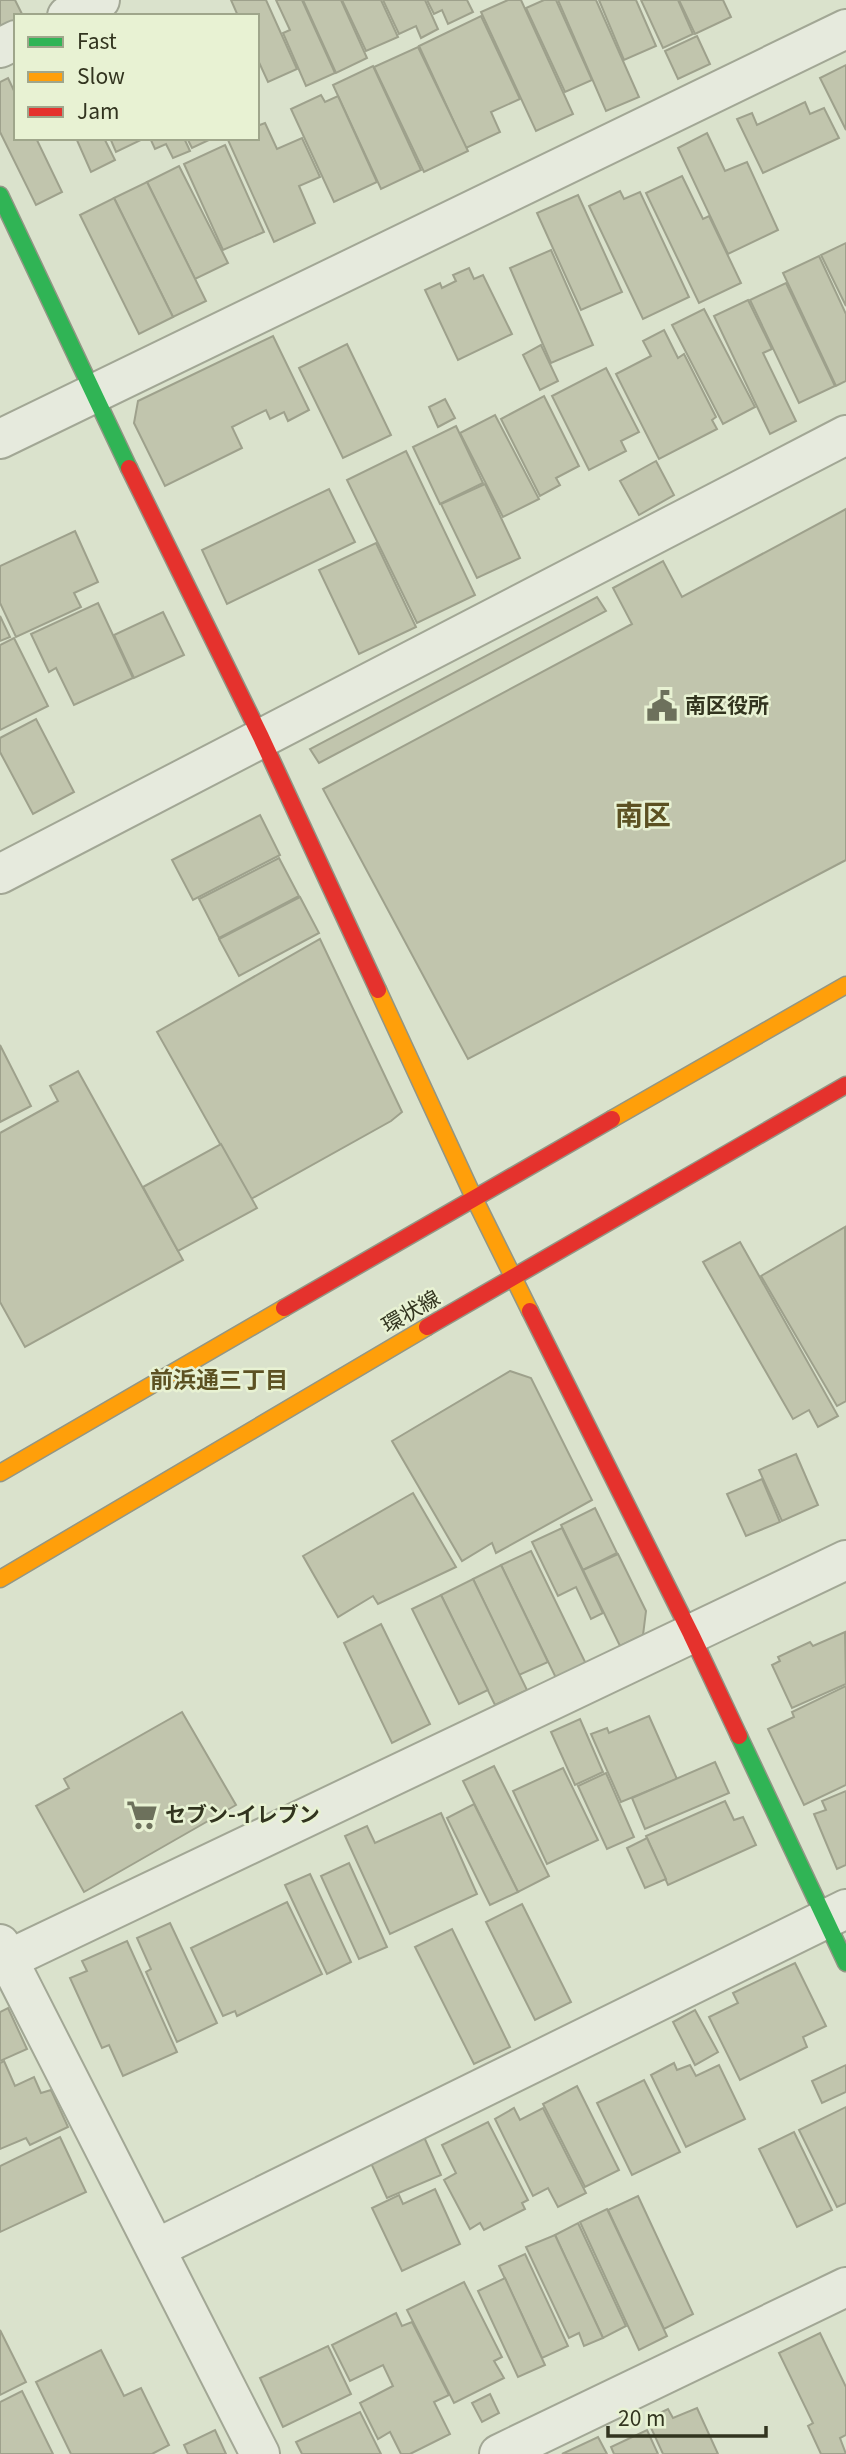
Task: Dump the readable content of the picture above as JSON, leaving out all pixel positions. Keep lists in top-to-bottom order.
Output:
{
  "streets": {
    "street": ["環状線"]
  },
  "districts": ["南区", "前浜通三丁目"],
  "places": {
    "public building": ["南区役所"],
    "supermarket": ["セブン-イレブン"]
  },
  "legend": ["Fast", "Slow", "Jam"],
  "scale_bar": "20 m"
}
